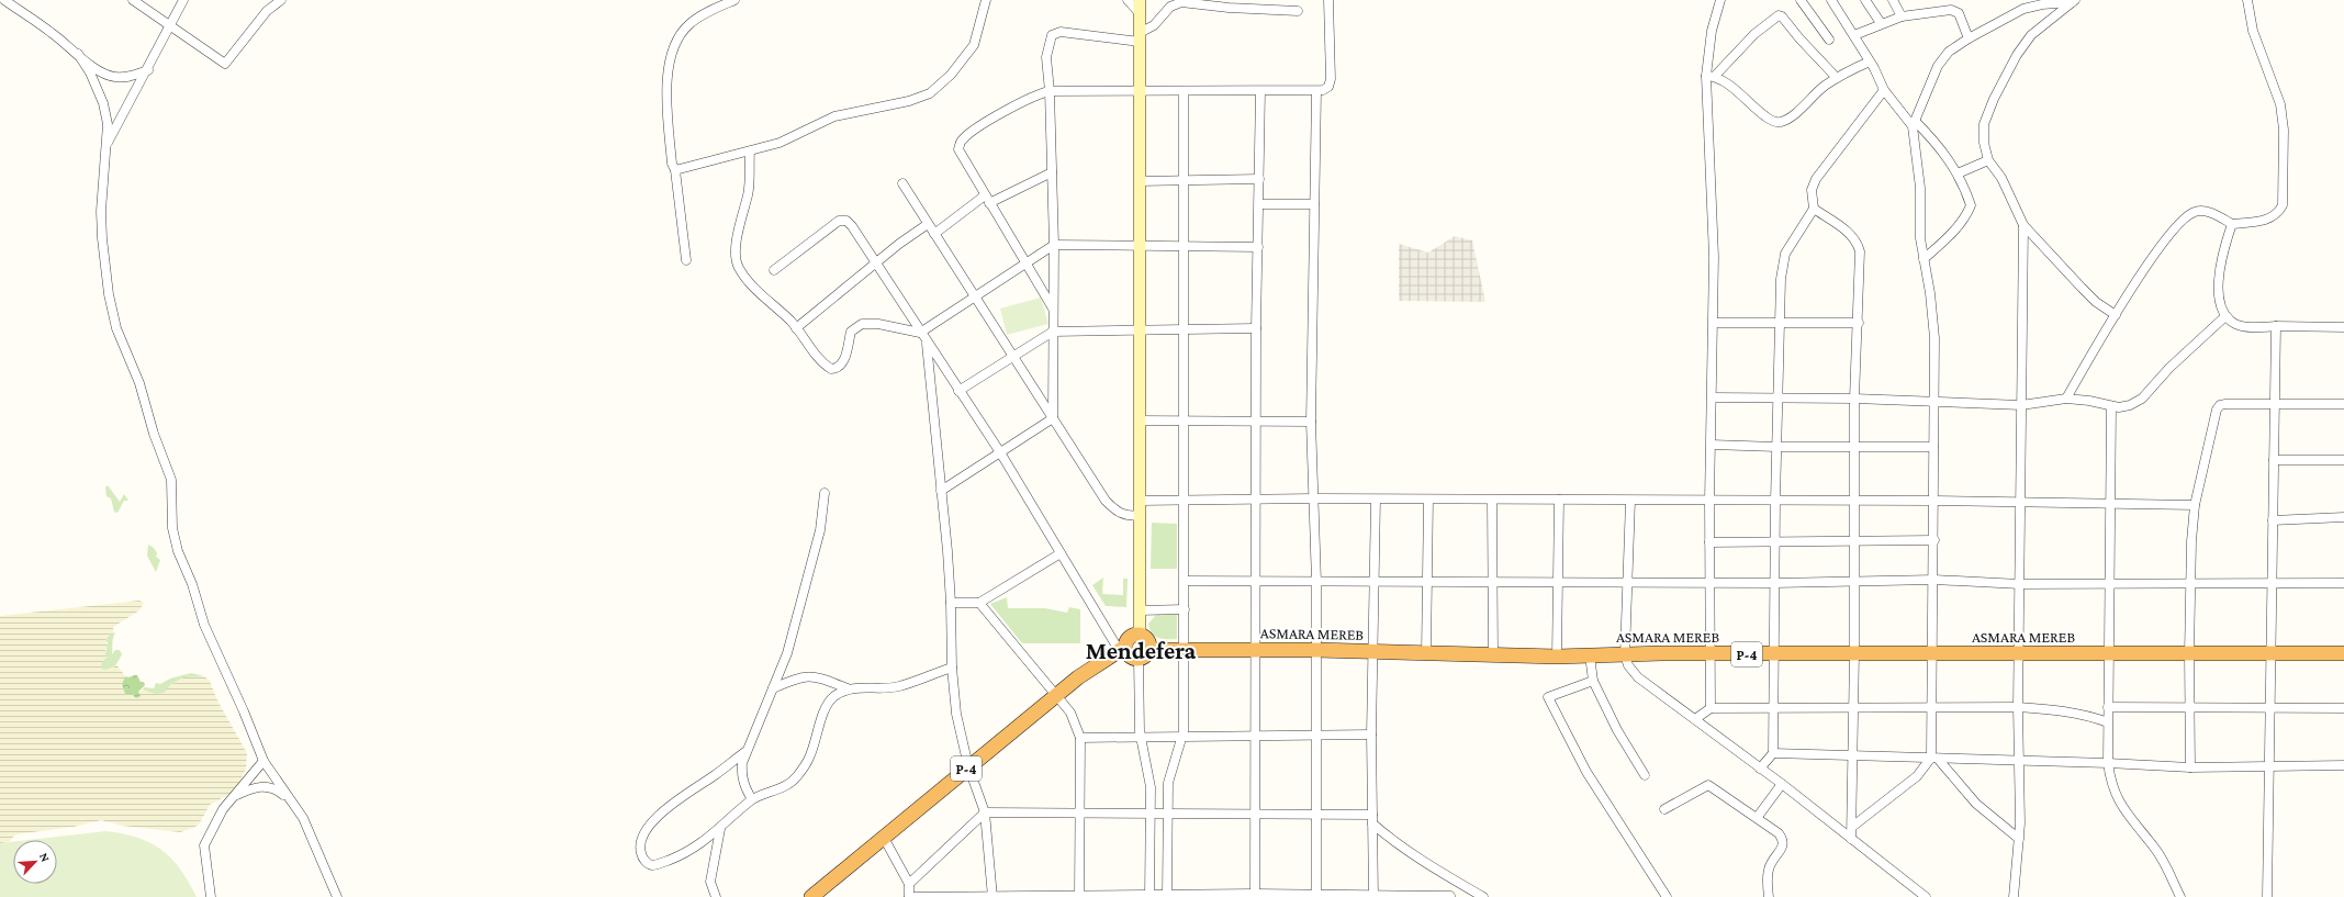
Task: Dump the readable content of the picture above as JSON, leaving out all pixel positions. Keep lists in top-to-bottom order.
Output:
{
  "streets": {
    "highway": ["ASMARA MEREB", "P-4"]
  },
  "crossings": [
    ["ASMARA MEREB", "P-4"]
  ],
  "districts": ["Mendefera"],
  "north": "top right"
}
